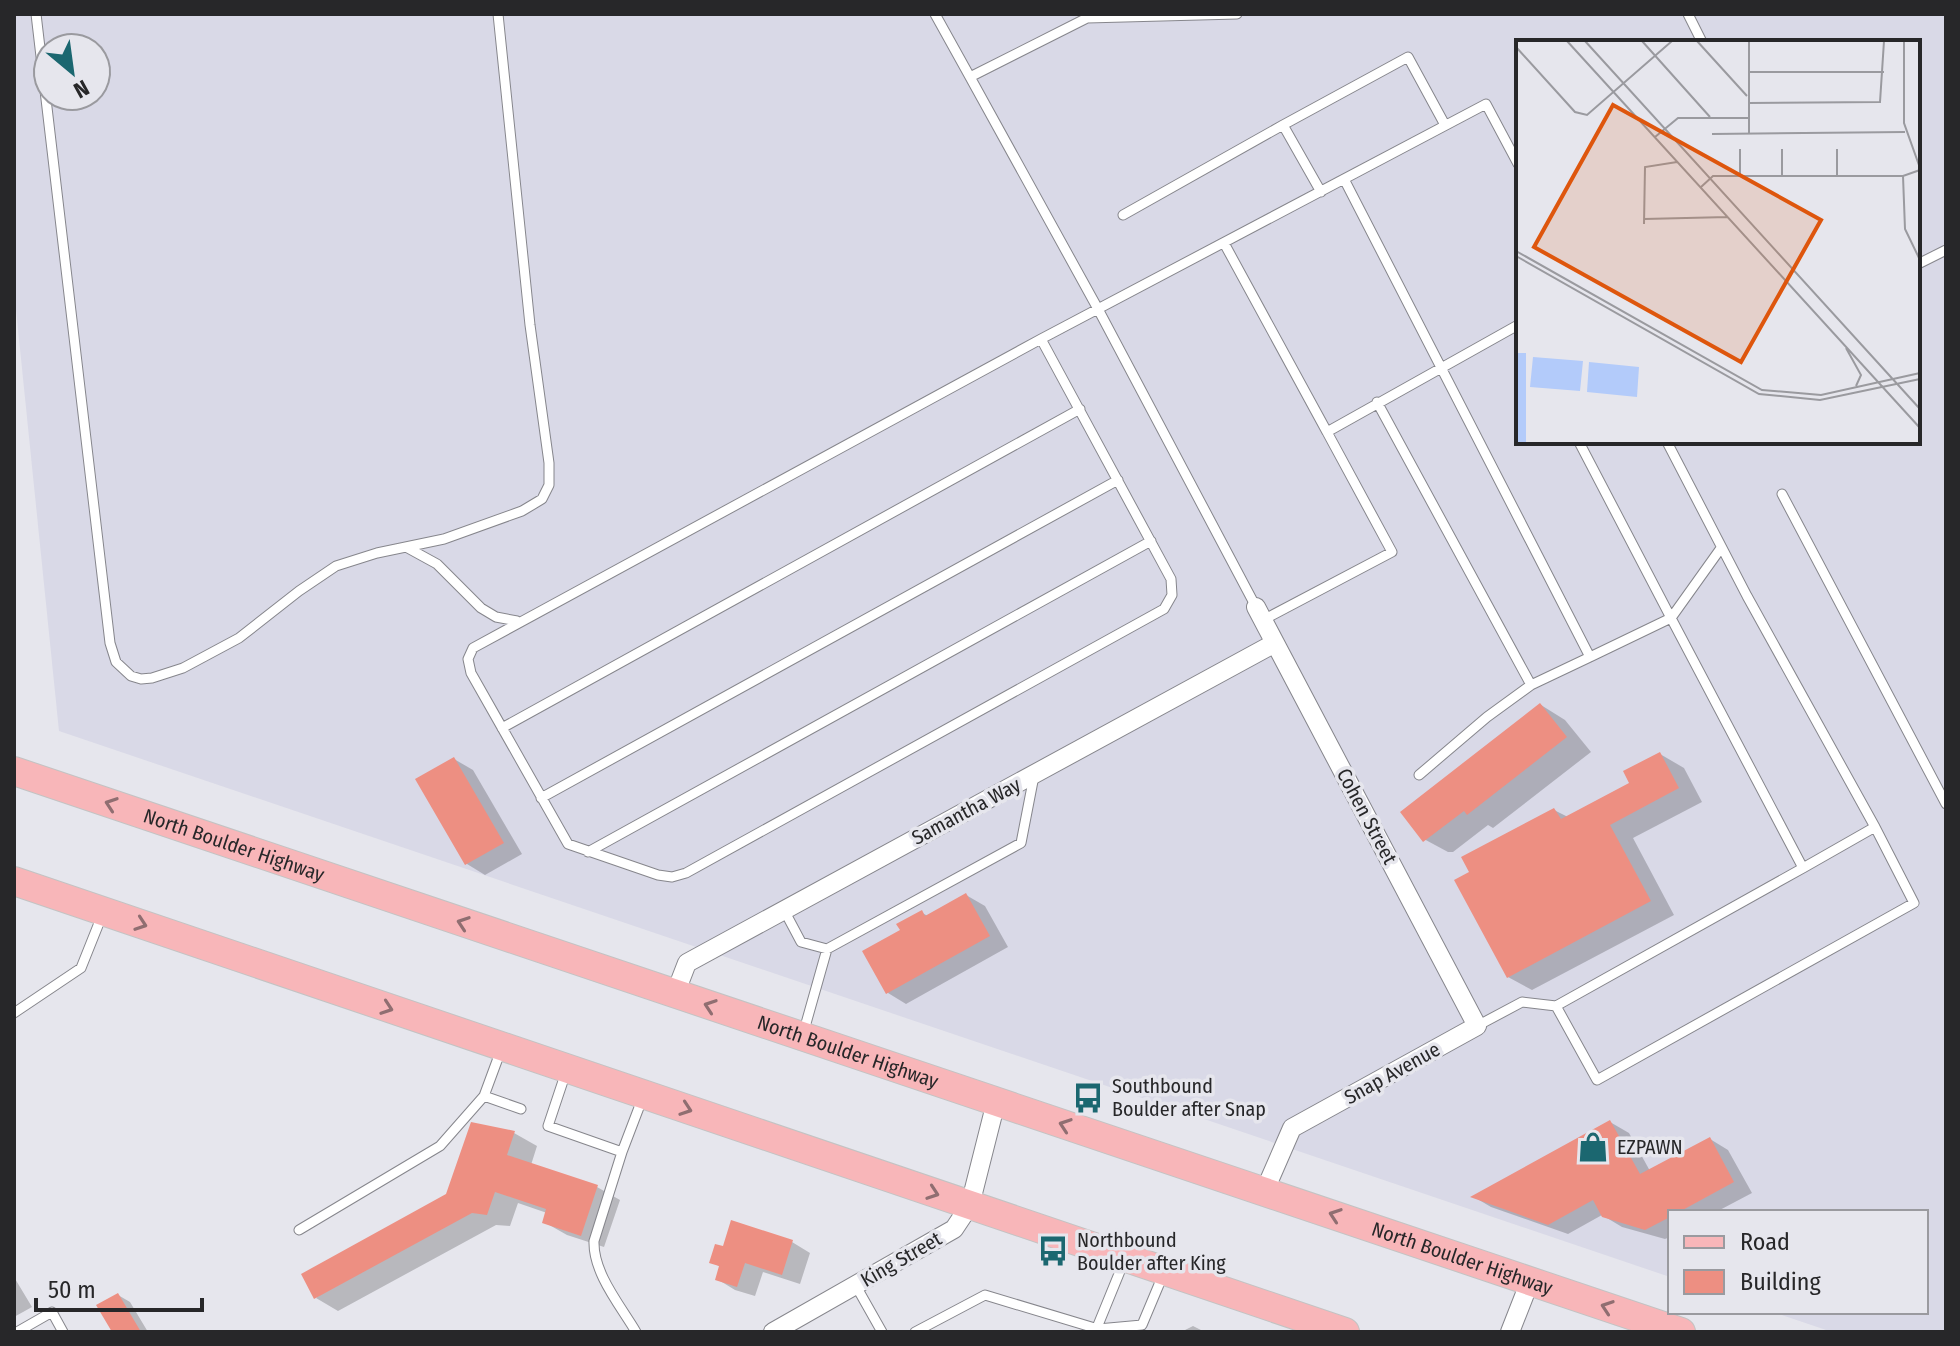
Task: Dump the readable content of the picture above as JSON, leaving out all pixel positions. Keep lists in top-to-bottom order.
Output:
{
  "streets": {
    "main road": ["North Boulder Highway"],
    "street": [
      "Samantha Way",
      "Cohen Street",
      "Snap Avenue",
      "King Street"
    ]
  },
  "crossings": [
    ["Samantha Way", "Cohen Street"],
    ["Samantha Way", "North Boulder Highway"],
    ["Cohen Street", "Snap Avenue"],
    ["North Boulder Highway", "Snap Avenue"],
    ["North Boulder Highway", "King Street"]
  ],
  "places": {
    "bus stop": ["Southbound Boulder after Snap", "Northbound Boulder after King"],
    "shop": ["EZPAWN"]
  },
  "legend": ["Road", "Building"],
  "scale_bar": "50 m",
  "north": "bottom right"
}
